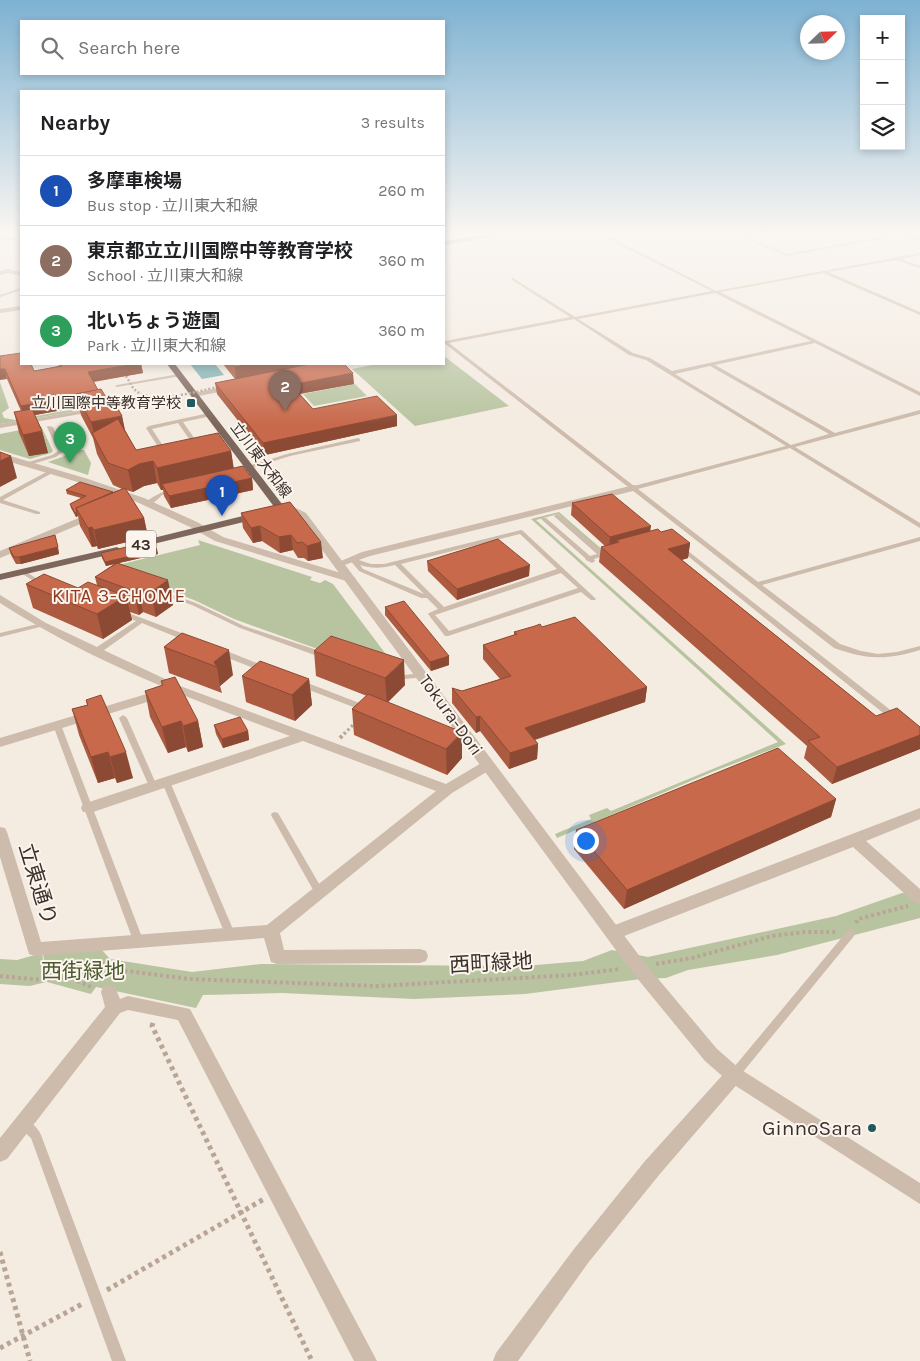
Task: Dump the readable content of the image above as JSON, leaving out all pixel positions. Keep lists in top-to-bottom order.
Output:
{
  "streets": {
    "main road": ["立川東大和線", "43"],
    "street": ["Tokura-Dori", "立東通り"],
    "path": ["西町緑地"]
  },
  "crossings": [
    ["立川東大和線", "Tokura-Dori"],
    ["Tokura-Dori", "西町緑地"]
  ],
  "districts": ["KITA 3-CHOME"],
  "parks": ["西街緑地"],
  "places": {
    "transit": ["立川国際中等教育学校"],
    "other": ["GinnoSara"]
  },
  "north": "top right",
  "page": {
    "map_buttons": ["+", "−"],
    "search": "Search here",
    "heading": ["Nearby", "3 results"],
    "list": [
      {
        "mark": "1",
        "name": "多摩車検場",
        "note": "Bus stop · 立川東大和線",
        "value": "260 m"
      },
      {
        "mark": "2",
        "name": "東京都立立川国際中等教育学校",
        "note": "School · 立川東大和線",
        "value": "360 m"
      },
      {
        "mark": "3",
        "name": "北いちょう遊園",
        "note": "Park · 立川東大和線",
        "value": "360 m"
      }
    ],
    "pins": ["2", "3", "1"]
  }
}
